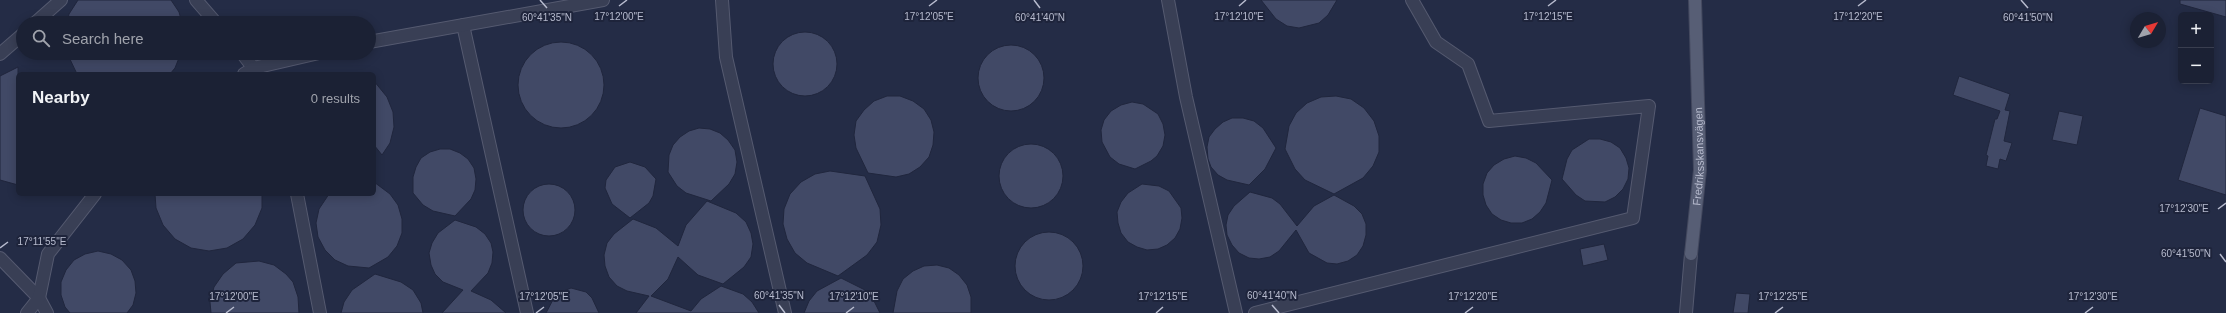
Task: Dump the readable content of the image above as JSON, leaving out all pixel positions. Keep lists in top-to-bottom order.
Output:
{
  "streets": {
    "main road": ["Fredriksskansvägen"]
  },
  "north": "top right",
  "page": {
    "map_buttons": ["+", "−"],
    "search": "Search here",
    "heading": ["Nearby", "0 results"]
  },
  "coordinates": [
    "17°12'00\"E",
    "17°12'05\"E",
    "17°12'10\"E",
    "17°12'15\"E",
    "17°12'20\"E",
    "60°41'35\"N",
    "60°41'40\"N",
    "60°41'50\"N",
    "17°12'30\"E",
    "17°11'55\"E",
    "17°12'25\"E"
  ]
}
